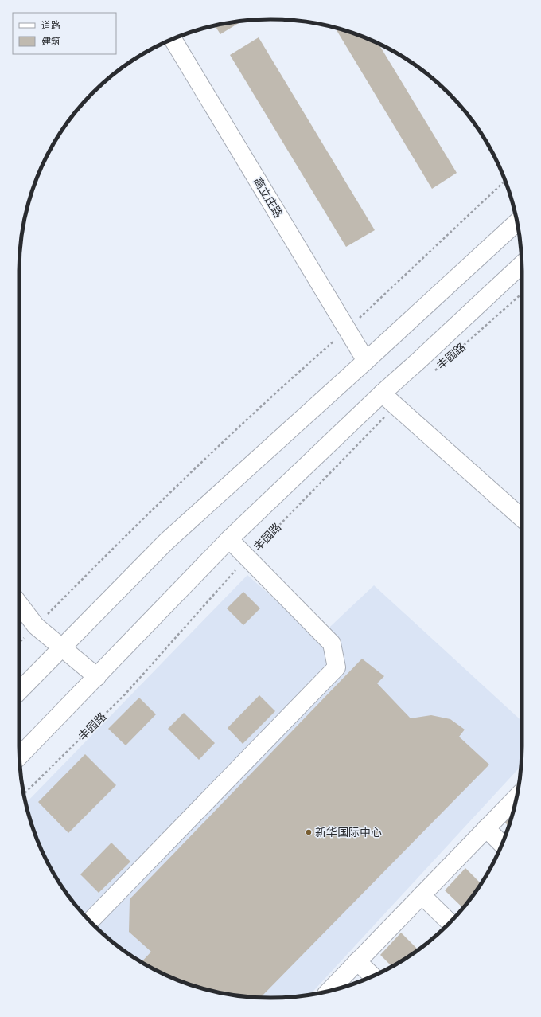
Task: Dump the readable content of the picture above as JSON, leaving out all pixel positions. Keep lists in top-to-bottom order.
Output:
{
  "streets": {
    "main road": ["高立庄路", "丰园路"]
  },
  "places": ["新华国际中心"],
  "legend": ["道路", "建筑"]
}
